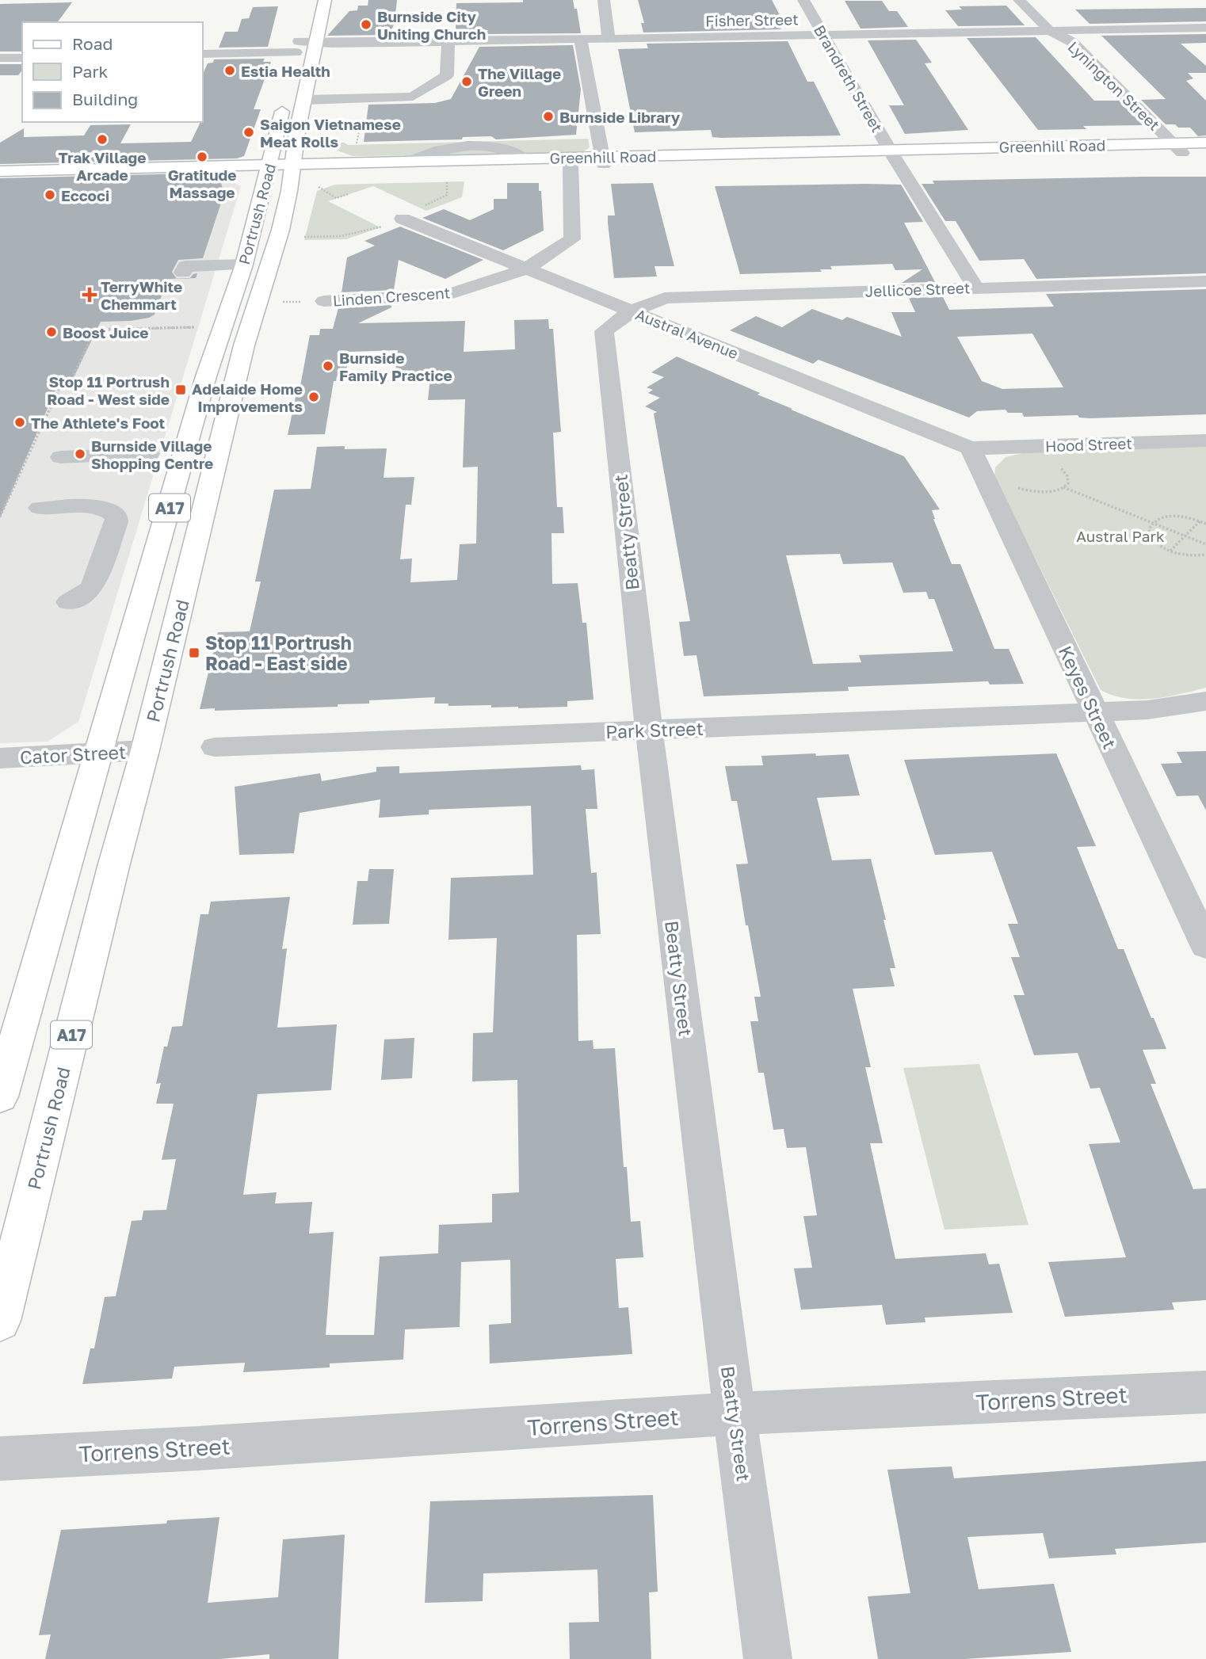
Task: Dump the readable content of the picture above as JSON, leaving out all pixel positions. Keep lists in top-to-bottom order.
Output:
{
  "streets": {
    "main road": ["Greenhill Road", "Portrush Road", "A17"],
    "street": [
      "Fisher Street",
      "Brandreth Street",
      "Lynington Street",
      "Jellicoe Street",
      "Linden Crescent",
      "Austral Avenue",
      "Hood Street",
      "Beatty Street",
      "Keyes Street",
      "Park Street",
      "Cator Street",
      "Torrens Street"
    ]
  },
  "crossings": [
    ["Fisher Street", "Brandreth Street"],
    ["Fisher Street", "Lynington Street"],
    ["Fisher Street", "Portrush Road"],
    ["Brandreth Street", "Greenhill Road"],
    ["Brandreth Street", "Jellicoe Street"],
    ["Lynington Street", "Greenhill Road"],
    ["Greenhill Road", "Portrush Road"],
    ["Greenhill Road", "Linden Crescent"],
    ["Portrush Road", "Cator Street"],
    ["Jellicoe Street", "Austral Avenue"],
    ["Jellicoe Street", "Beatty Street"],
    ["Linden Crescent", "Austral Avenue"],
    ["Austral Avenue", "Hood Street"],
    ["Austral Avenue", "Beatty Street"],
    ["Austral Avenue", "Keyes Street"],
    ["Hood Street", "Keyes Street"],
    ["Beatty Street", "Park Street"],
    ["Beatty Street", "Torrens Street"],
    ["Keyes Street", "Park Street"]
  ],
  "parks": ["Austral Park"],
  "places": {
    "other": [
      "Burnside City Uniting Church",
      "Estia Health",
      "The Village Green",
      "Burnside Library",
      "Saigon Vietnamese Meat Rolls",
      "Trak Village Arcade",
      "Gratitude Massage",
      "Eccoci",
      "Boost Juice",
      "Burnside Family Practice",
      "Adelaide Home Improvements",
      "The Athlete's Foot",
      "Burnside Village Shopping Centre"
    ],
    "health": ["TerryWhite Chemmart"],
    "transit": ["Stop 11 Portrush Road - West side", "Stop 11 Portrush Road - East side"]
  },
  "legend": ["Road", "Park", "Building"]
}
